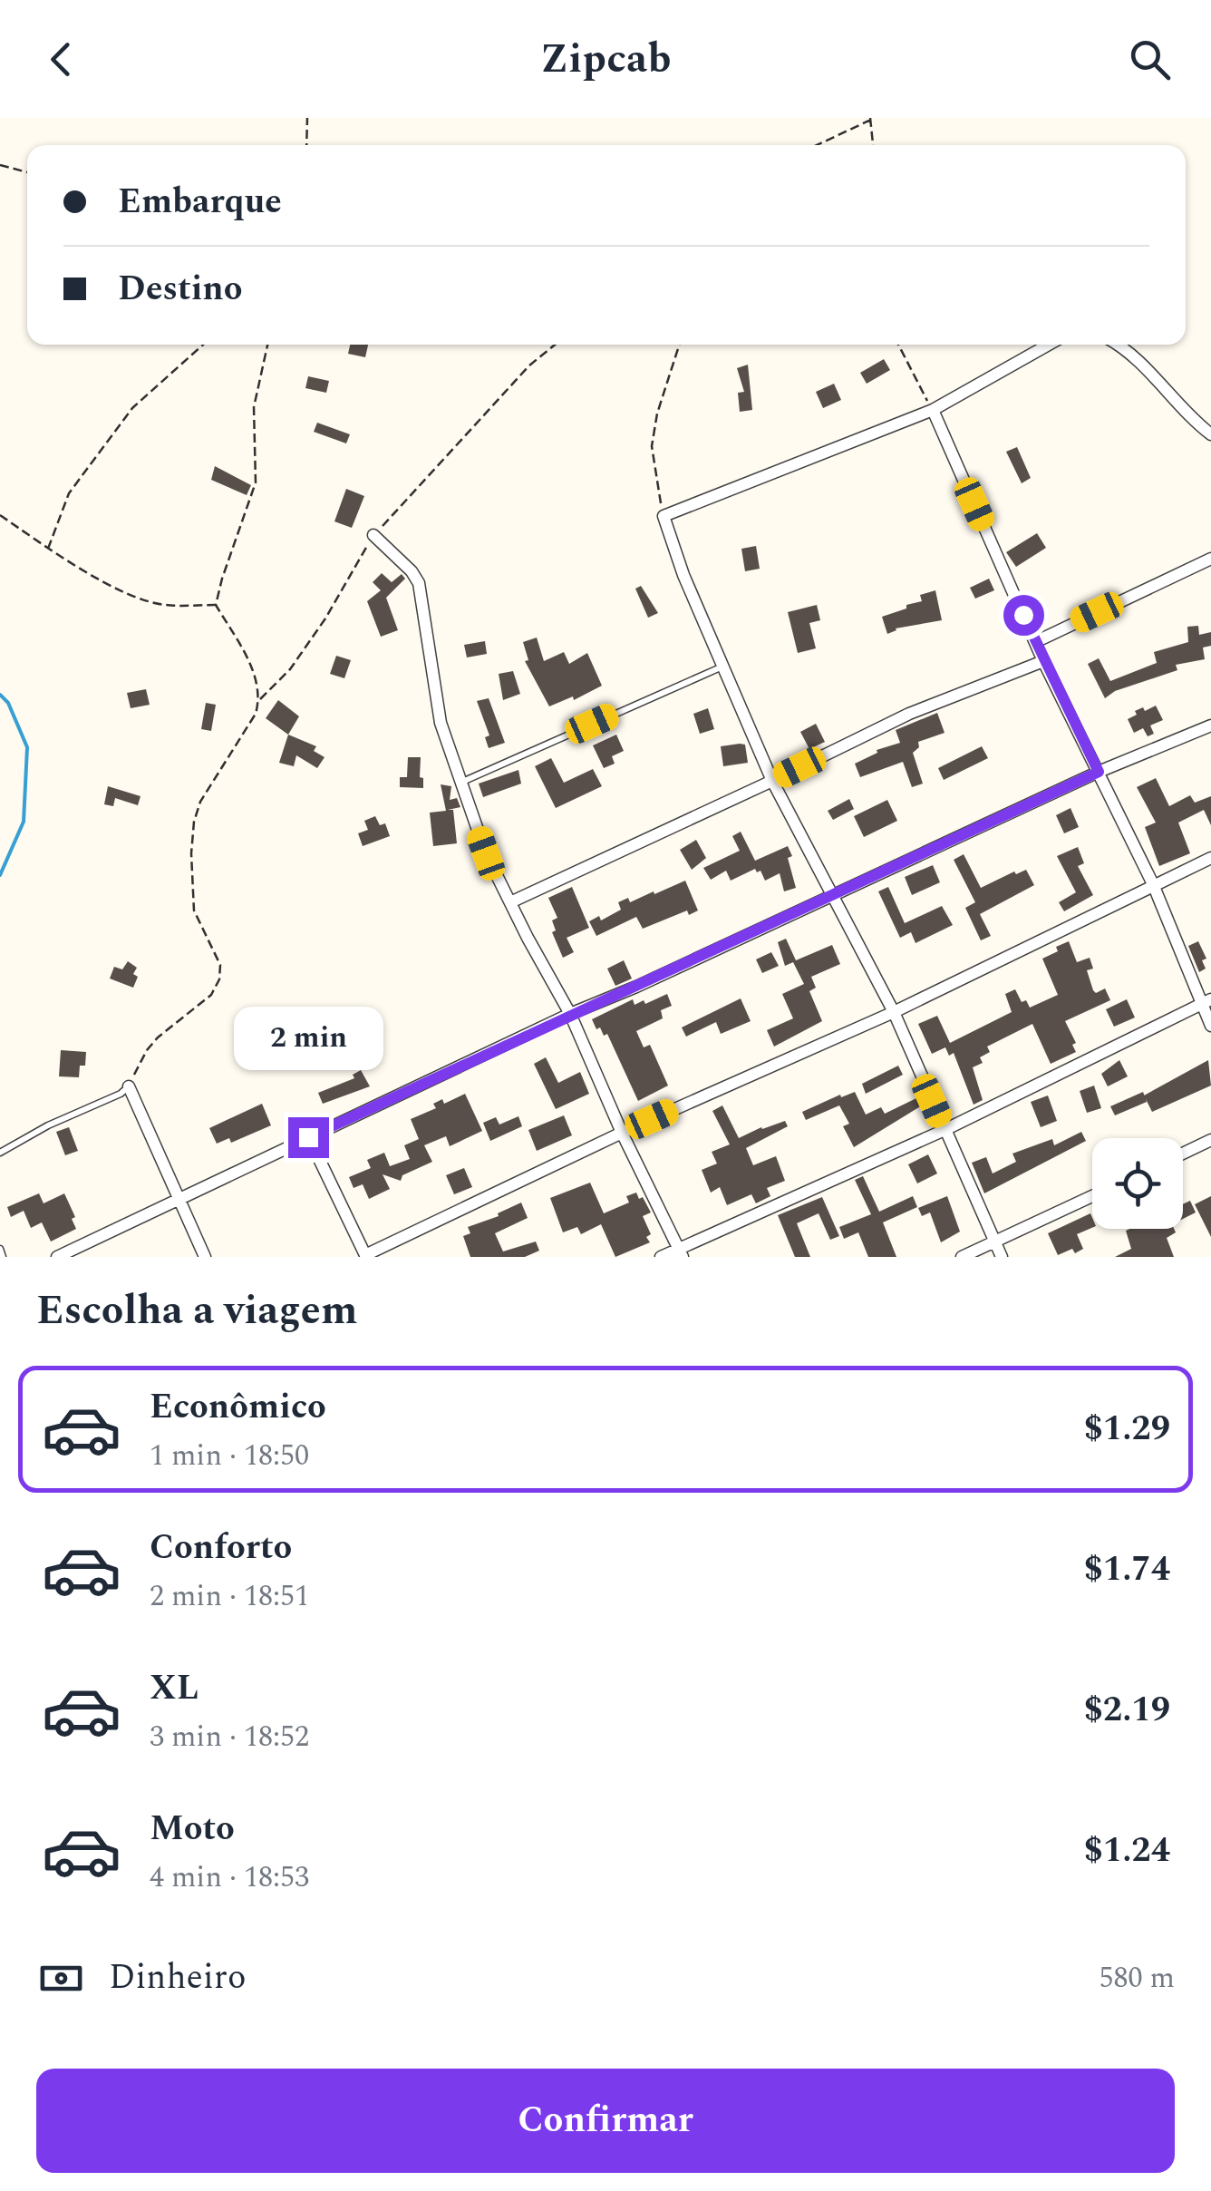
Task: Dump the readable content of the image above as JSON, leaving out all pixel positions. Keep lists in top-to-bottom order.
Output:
{
  "page": {
    "header": "Zipcab",
    "banner": ["Embarque", "Destino"],
    "bubble": "2 min",
    "heading": "Escolha a viagem",
    "list": [
      {
        "name": "Econômico",
        "note": "1 min · 18:50",
        "value": "$1.29"
      },
      {
        "name": "Conforto",
        "note": "2 min · 18:51",
        "value": "$1.74"
      },
      {
        "name": "XL",
        "note": "3 min · 18:52",
        "value": "$2.19"
      },
      {
        "name": "Moto",
        "note": "4 min · 18:53",
        "value": "$1.24"
      }
    ],
    "pay": ["Dinheiro", "580 m"],
    "buttons": "Confirmar"
  }
}
